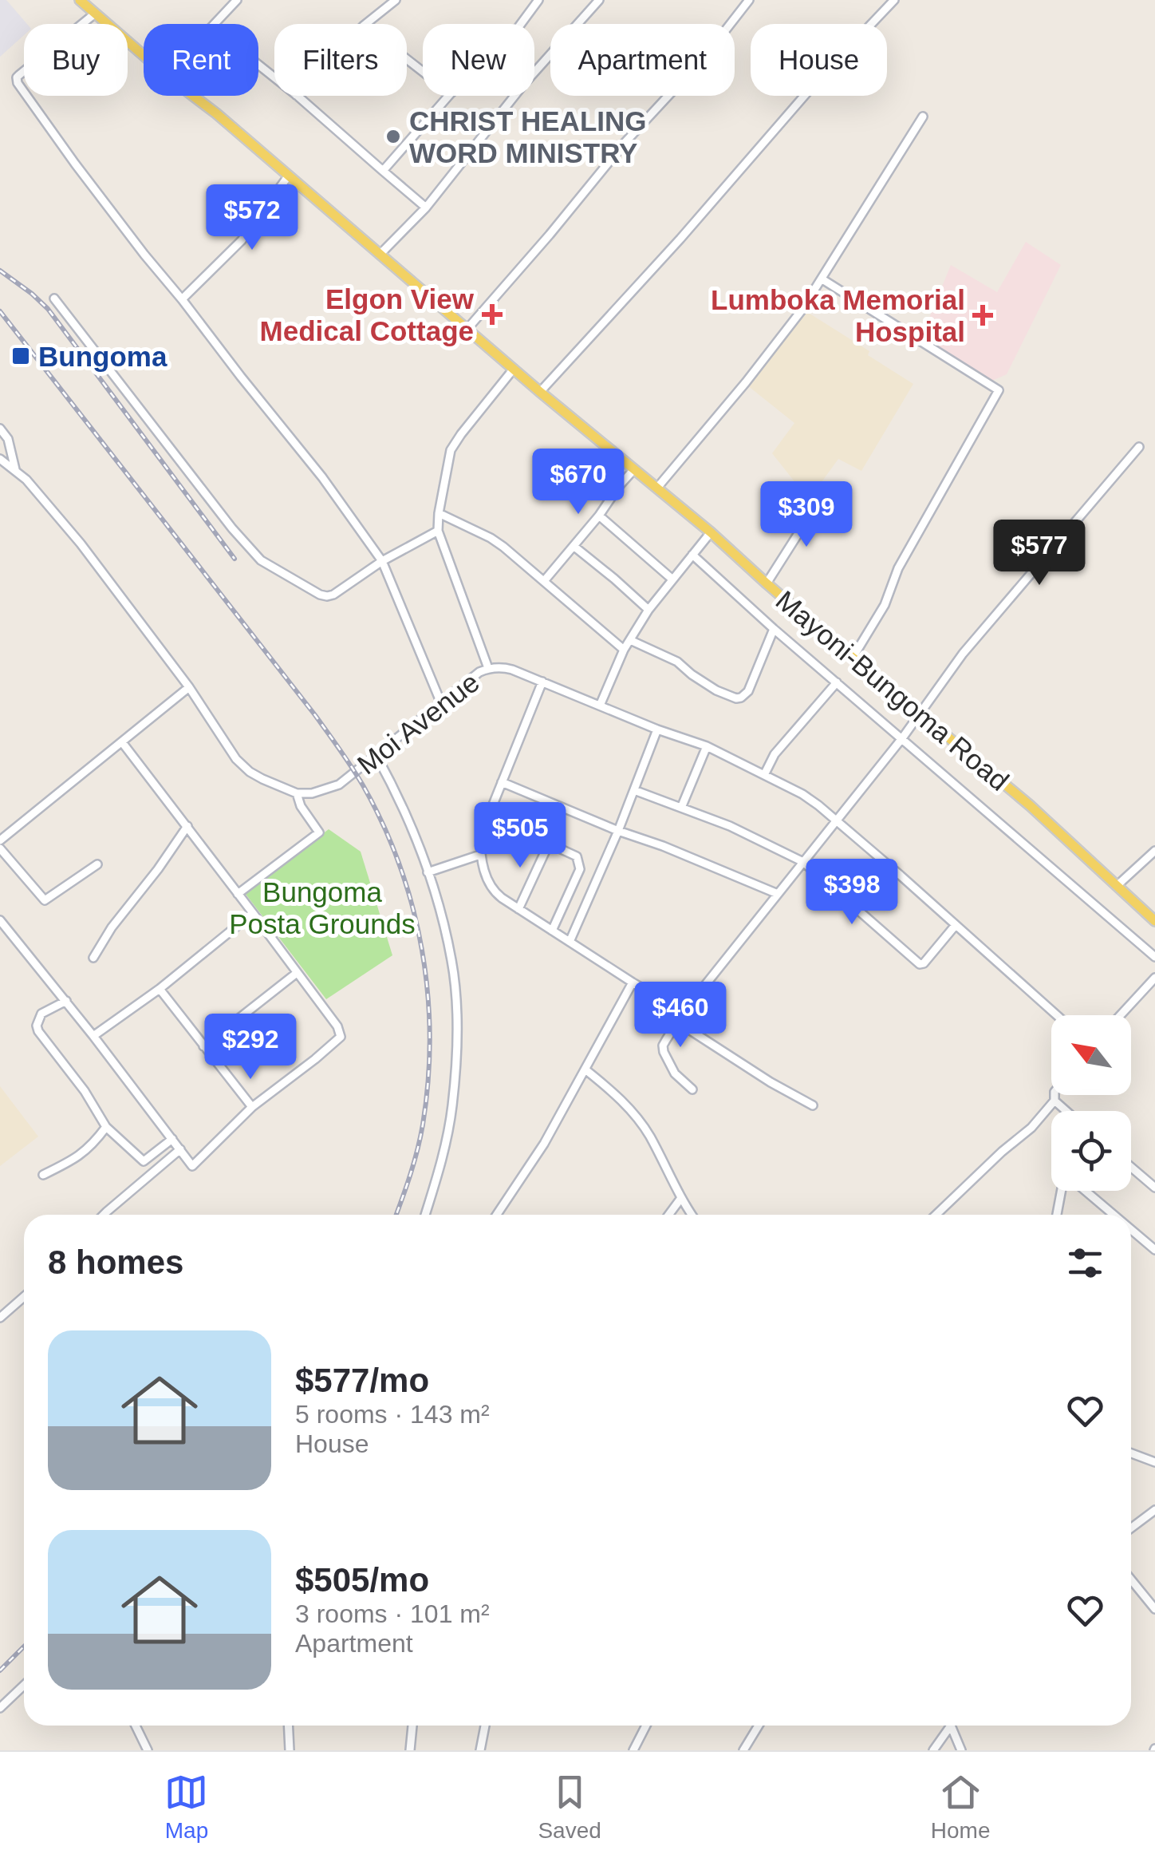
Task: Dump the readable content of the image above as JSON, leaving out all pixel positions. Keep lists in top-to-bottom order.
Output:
{
  "streets": {
    "main road": ["Mayoni-Bungoma Road"],
    "street": ["Moi Avenue"]
  },
  "parks": ["Bungoma Posta Grounds"],
  "places": {
    "other": ["CHRIST HEALING WORD MINISTRY"],
    "health": ["Elgon View Medical Cottage", "Lumboka Memorial Hospital"],
    "transit": ["Bungoma"]
  },
  "north": "top left",
  "page": {
    "chip": [
      "Buy",
      "Rent",
      "Filters",
      "New",
      "Apartment",
      "House"
    ],
    "price": [
      "$572",
      "$670",
      "$309",
      "$577",
      "$505",
      "$398",
      "$460",
      "$292"
    ],
    "heading": "8 homes",
    "list": [
      {
        "name": "$577/mo",
        "note": "5 rooms · 143 m² · House"
      },
      {
        "name": "$505/mo",
        "note": "3 rooms · 101 m² · Apartment"
      }
    ],
    "tabs": ["Map", "Saved", "Home"]
  }
}
